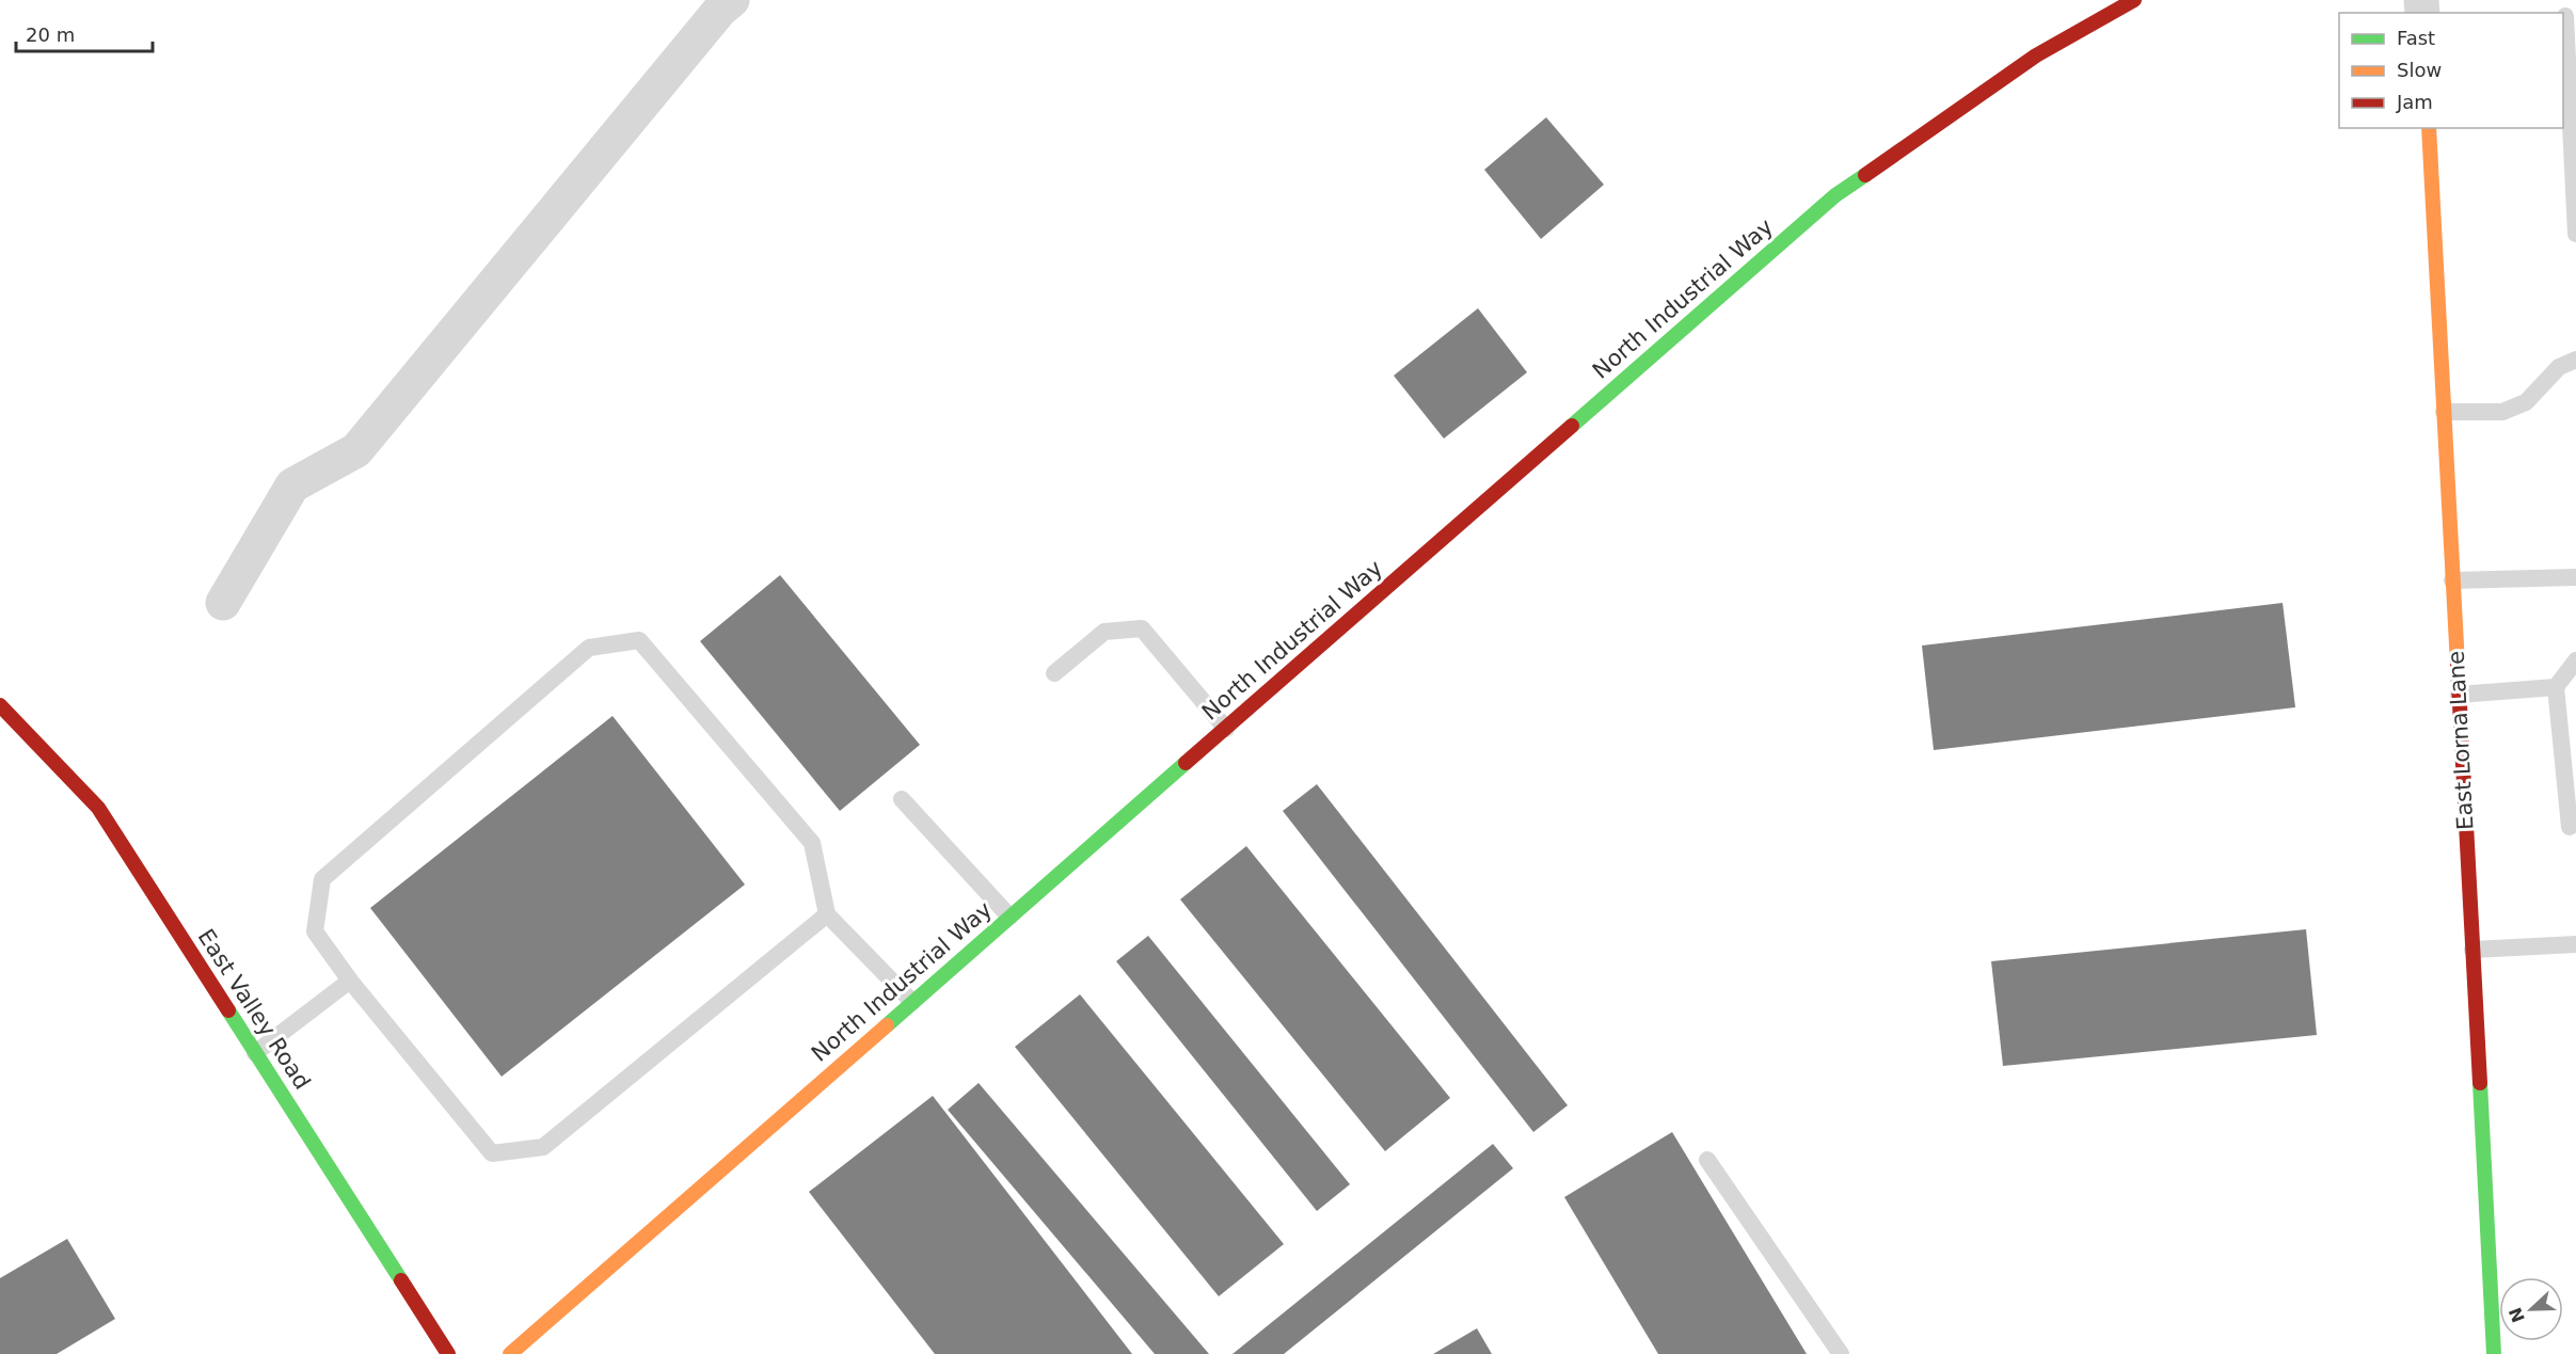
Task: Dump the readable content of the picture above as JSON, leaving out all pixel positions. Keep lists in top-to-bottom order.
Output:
{
  "streets": {
    "street": ["North Industrial Way", "East Lorna Lane", "East Valley Road"]
  },
  "legend": ["Fast", "Slow", "Jam"],
  "scale_bar": "20 m",
  "north": "left"
}
